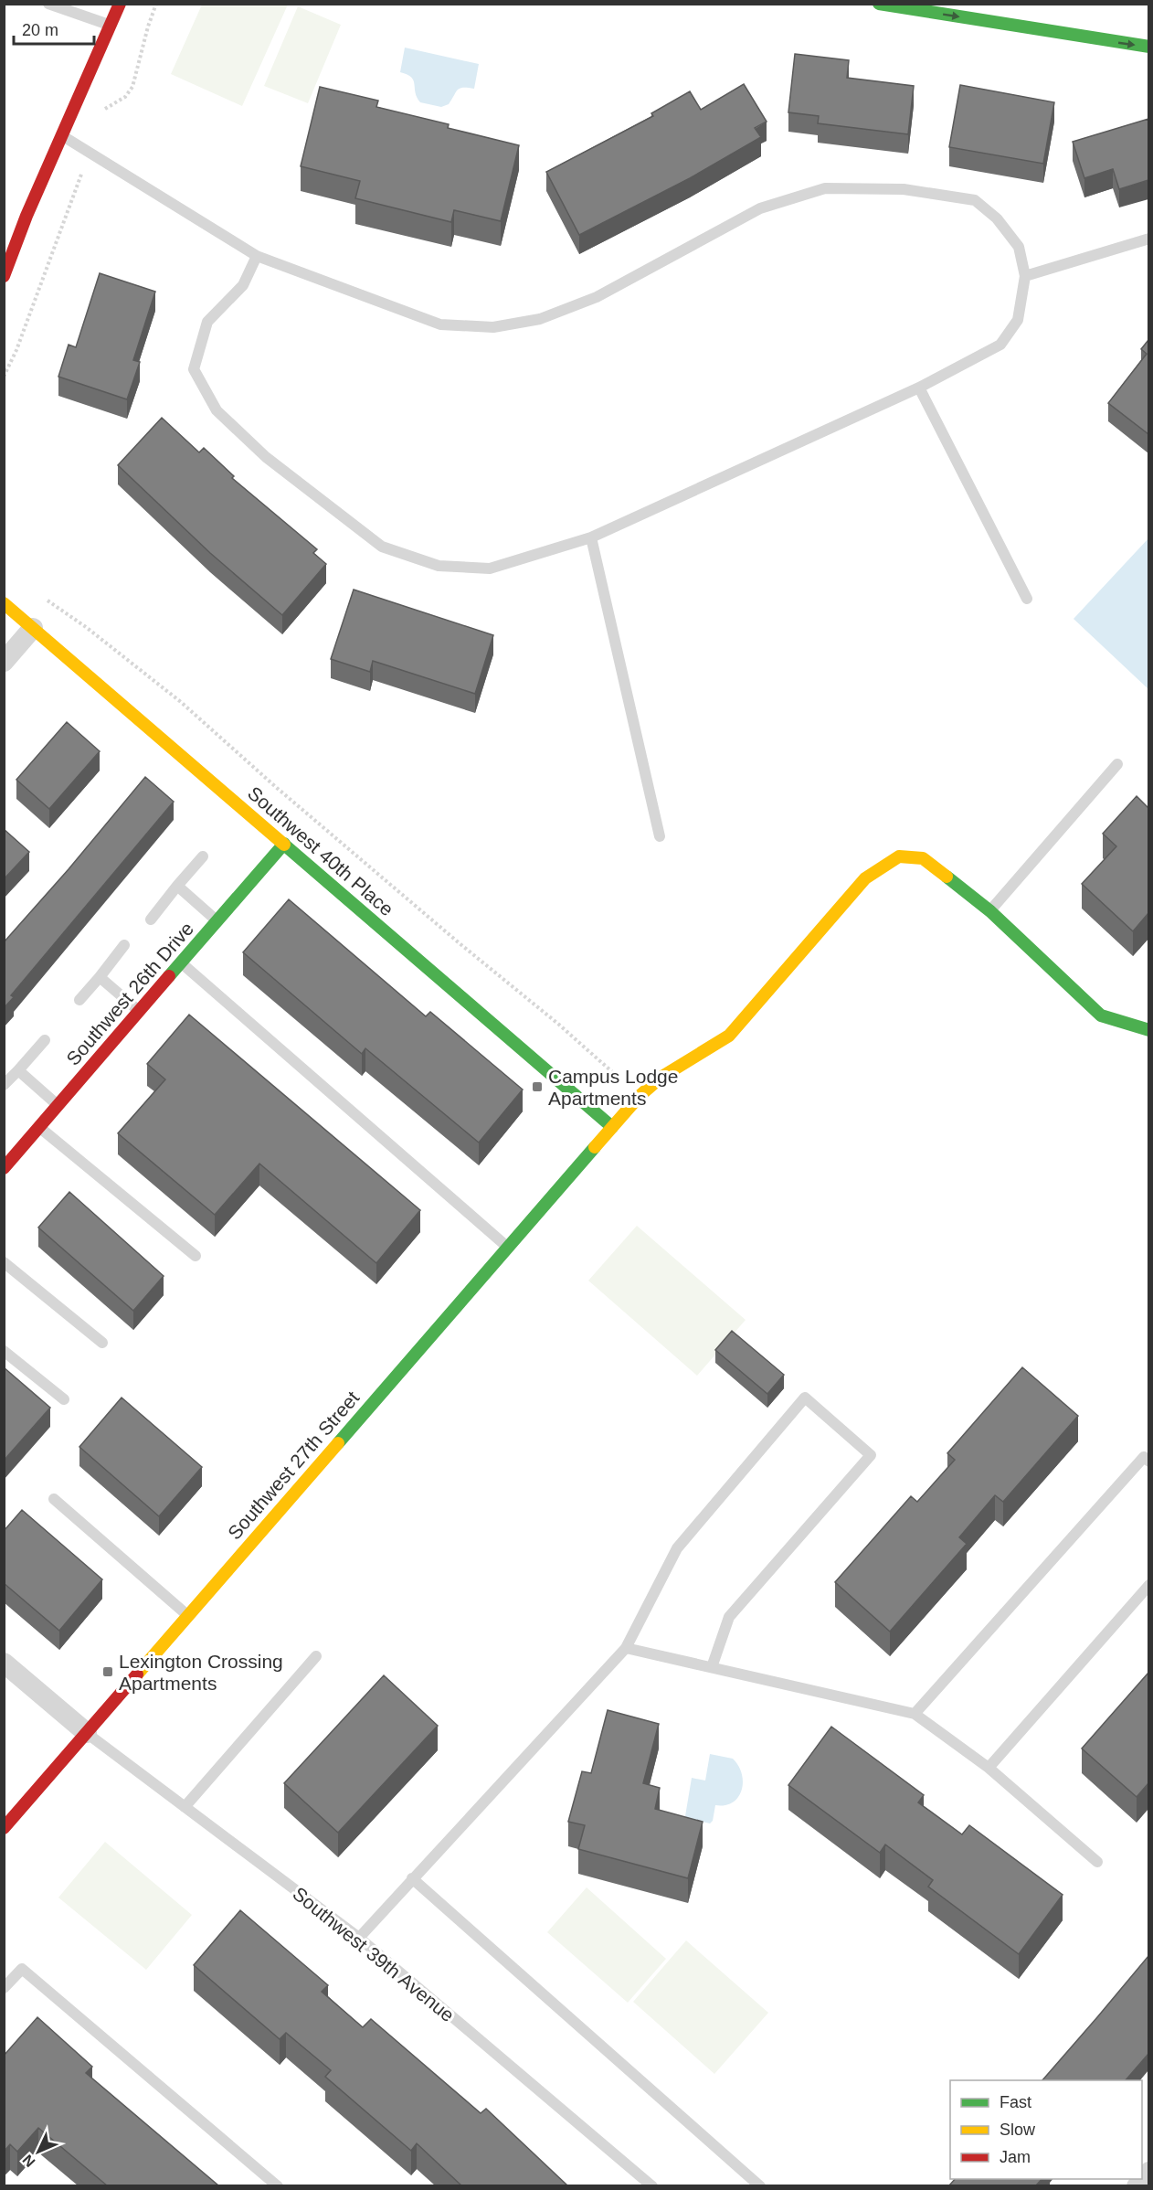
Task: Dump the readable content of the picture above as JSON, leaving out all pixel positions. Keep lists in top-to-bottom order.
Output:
{
  "streets": {
    "main road": ["Southwest 40th Place", "Southwest 26th Drive", "Southwest 27th Street"],
    "lane": ["Southwest 39th Avenue"]
  },
  "crossings": [
    ["Southwest 40th Place", "Southwest 26th Drive"],
    ["Southwest 40th Place", "Southwest 27th Street"],
    ["Southwest 27th Street", "Southwest 39th Avenue"]
  ],
  "places": {
    "transit": ["Campus Lodge Apartments", "Lexington Crossing Apartments"]
  },
  "legend": ["Fast", "Slow", "Jam"],
  "scale_bar": "20 m",
  "north": "bottom left"
}
